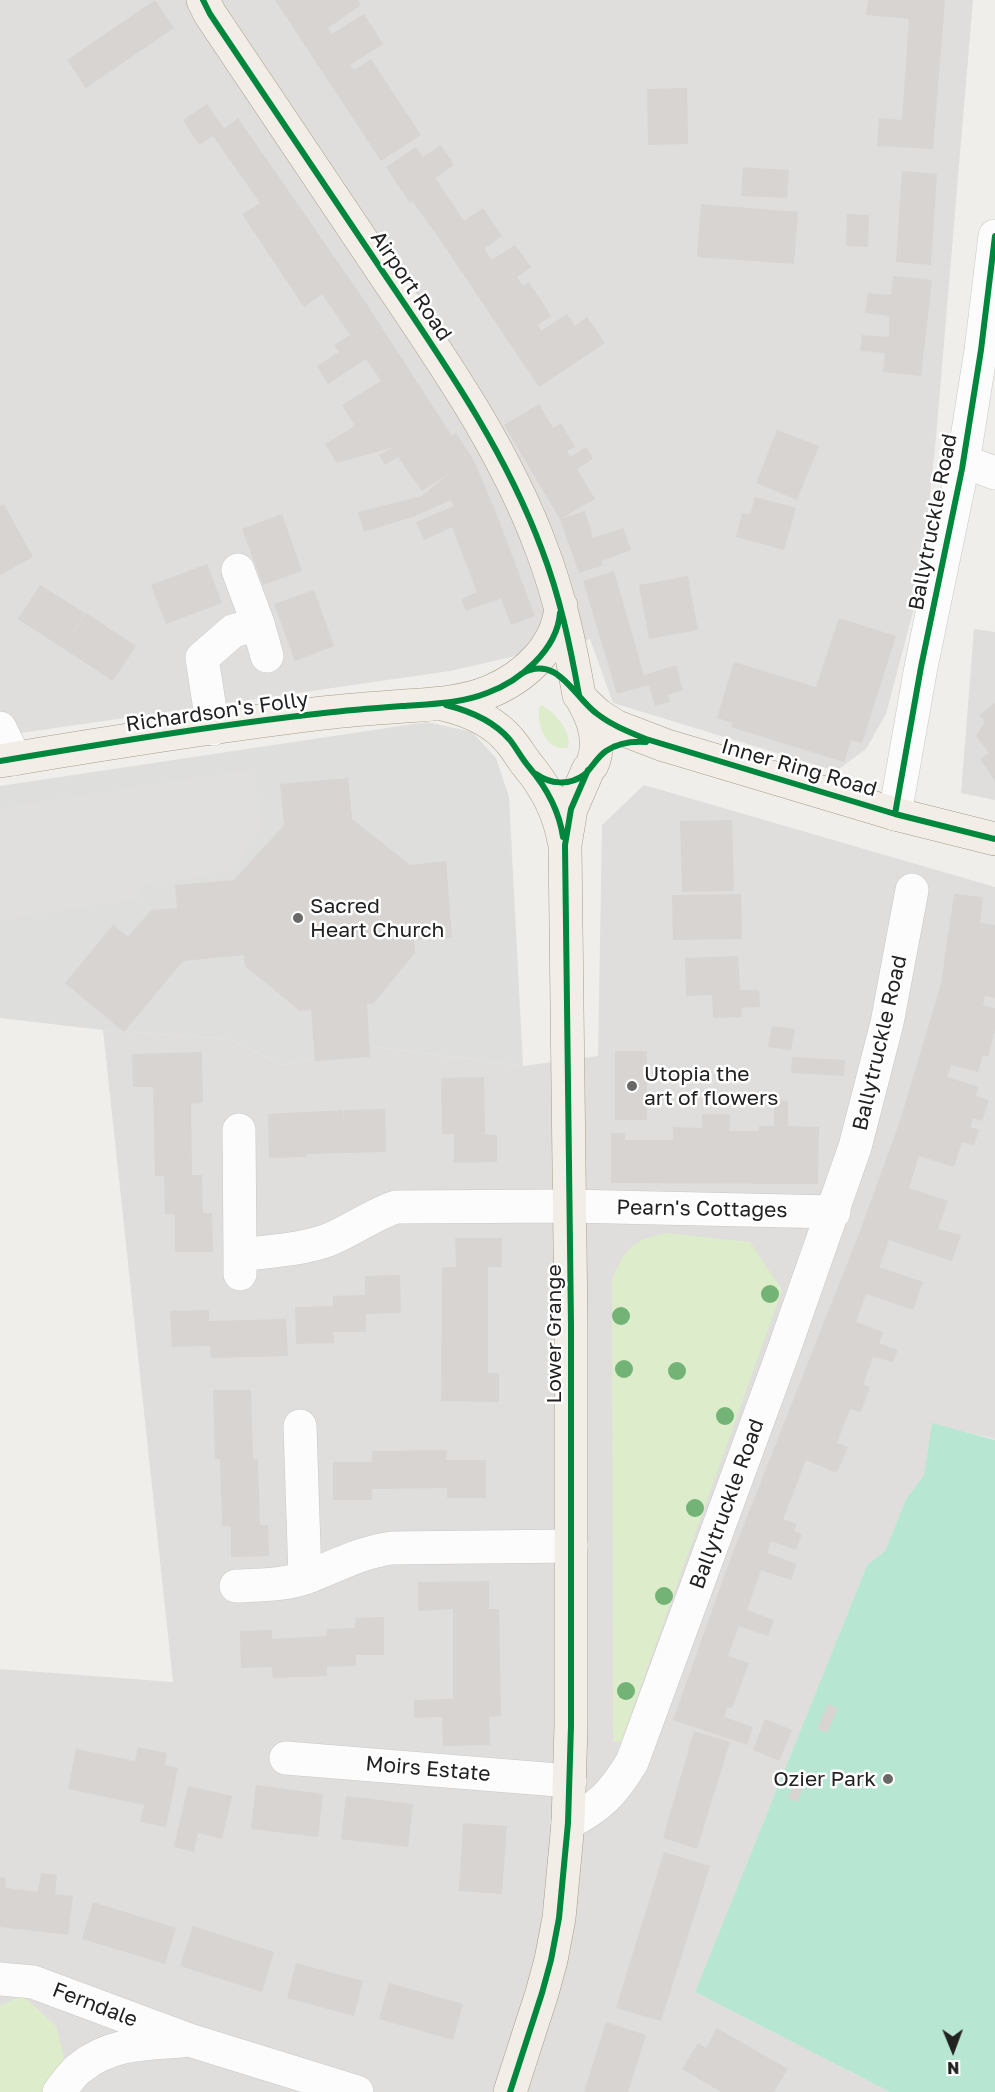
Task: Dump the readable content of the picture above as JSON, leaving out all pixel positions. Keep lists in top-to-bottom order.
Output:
{
  "streets": {
    "main road": [
      "Airport Road",
      "Richardson's Folly",
      "Inner Ring Road",
      "Lower Grange"
    ],
    "street": [
      "Ballytruckle Road",
      "Pearn's Cottages",
      "Moirs Estate",
      "Ferndale"
    ]
  },
  "crossings": [
    ["Ballytruckle Road", "Inner Ring Road"],
    ["Ballytruckle Road", "Pearn's Cottages"],
    ["Ballytruckle Road", "Lower Grange"],
    ["Pearn's Cottages", "Lower Grange"],
    ["Lower Grange", "Moirs Estate"]
  ],
  "places": ["Sacred Heart Church", "Utopia the art of flowers", "Ozier Park"],
  "north": "bottom"
}
